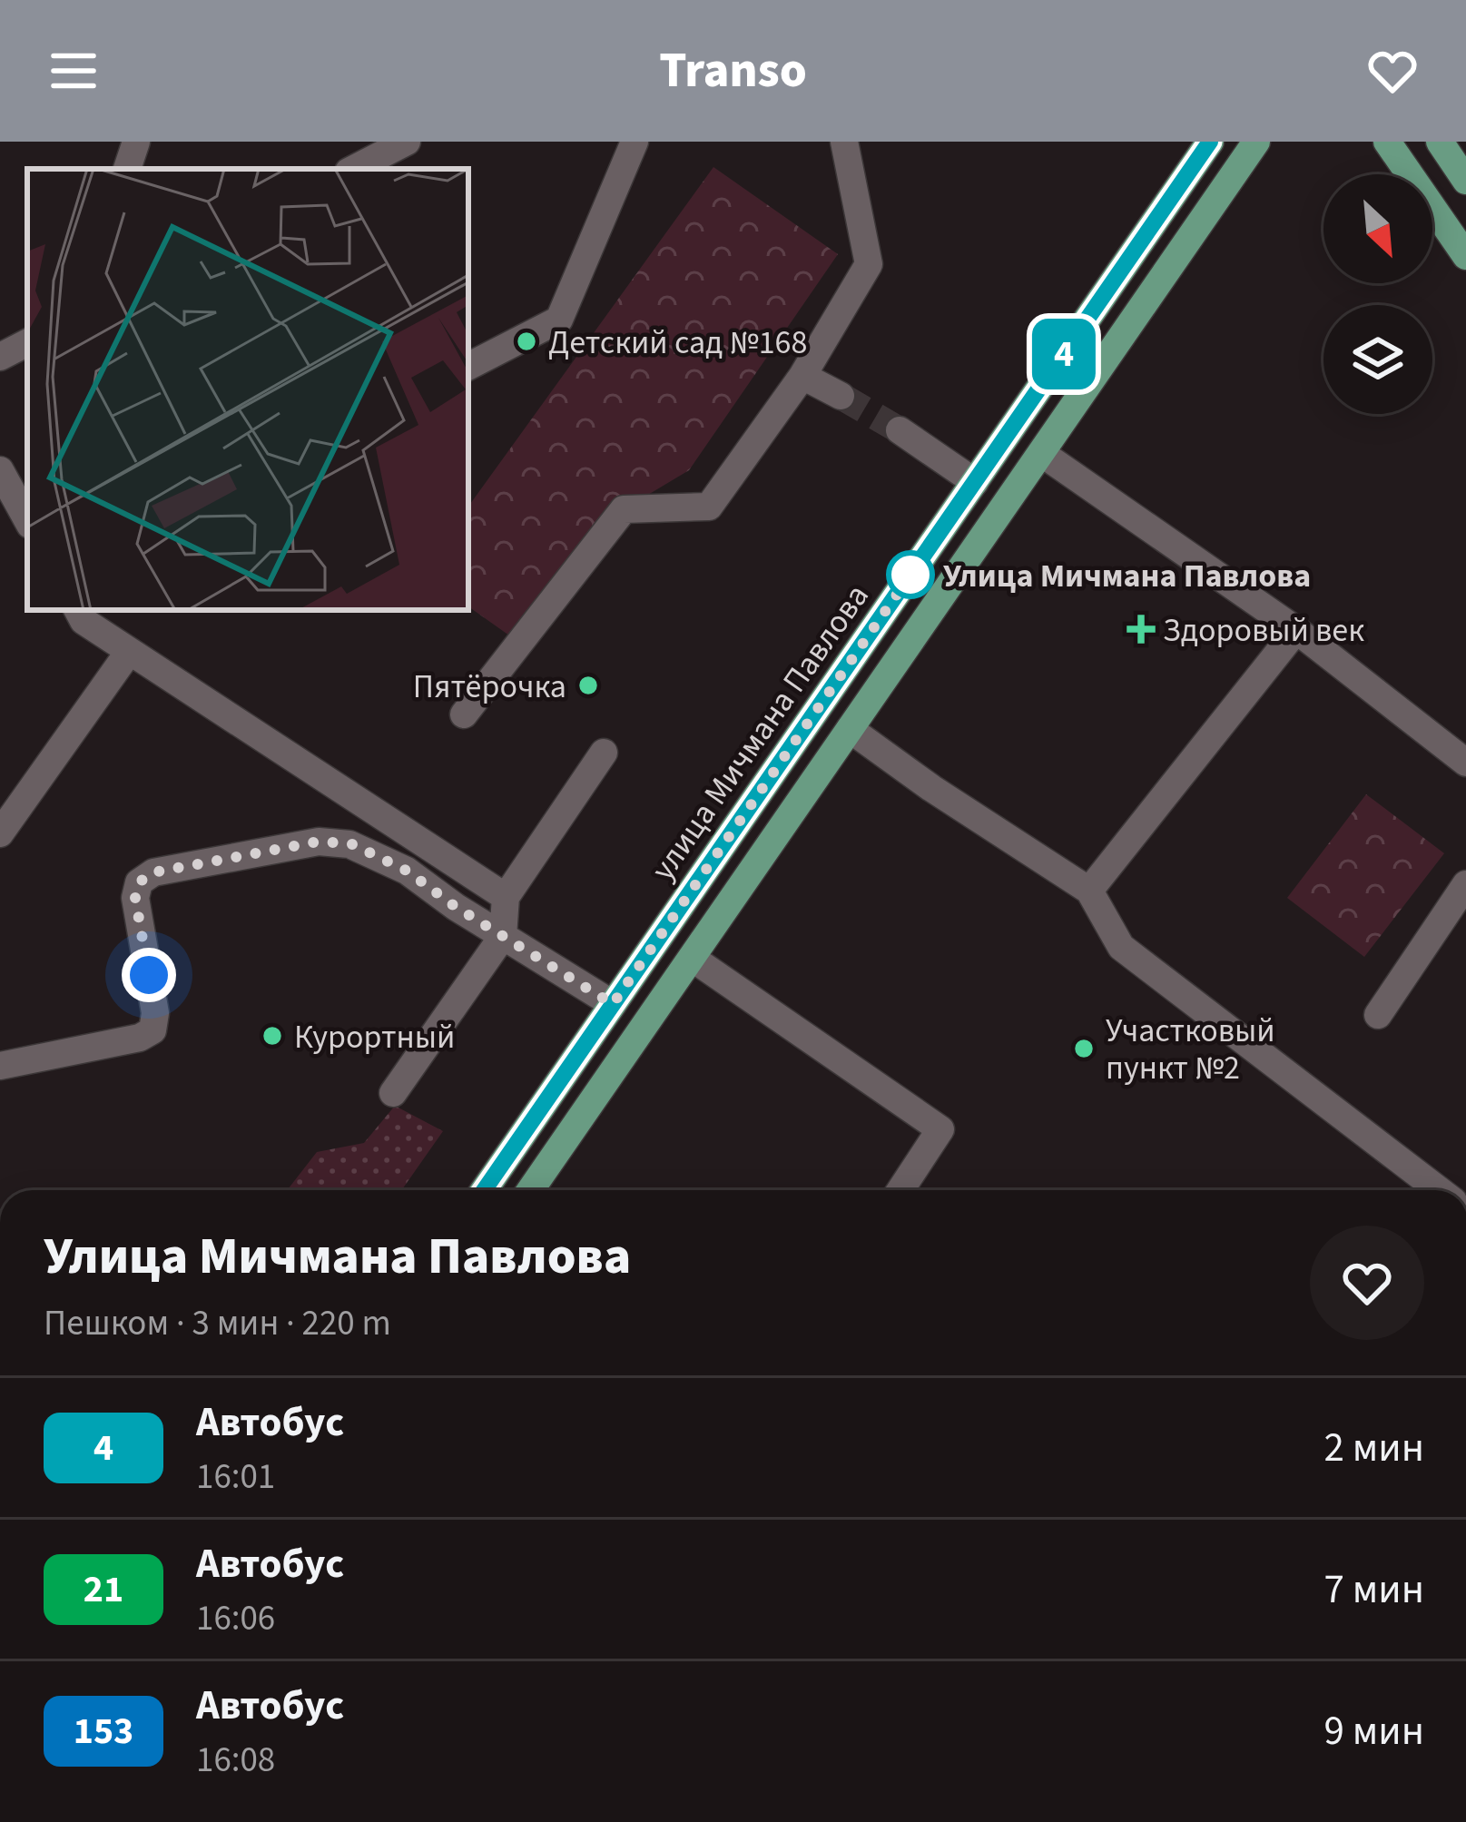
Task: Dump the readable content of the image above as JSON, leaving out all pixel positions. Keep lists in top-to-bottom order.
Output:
{
  "streets": {
    "main road": ["улица Мичмана Павлова"]
  },
  "places": {
    "other": [
      "Детский сад №168",
      "Улица Мичмана Павлова",
      "Пятёрочка",
      "Курортный",
      "Участковый пункт №2"
    ],
    "health": ["Здоровый век"]
  },
  "lines": ["bus line 4"],
  "north": "bottom right",
  "page": {
    "header": "Transo",
    "on_map": "4",
    "heading": ["Улица Мичмана Павлова", "Пешком · 3 мин · 220 m"],
    "list": [
      {
        "mark": "4",
        "name": "Автобус",
        "note": "16:01",
        "value": "2 мин"
      },
      {
        "mark": "21",
        "name": "Автобус",
        "note": "16:06",
        "value": "7 мин"
      },
      {
        "mark": "153",
        "name": "Автобус",
        "note": "16:08",
        "value": "9 мин"
      }
    ]
  }
}
